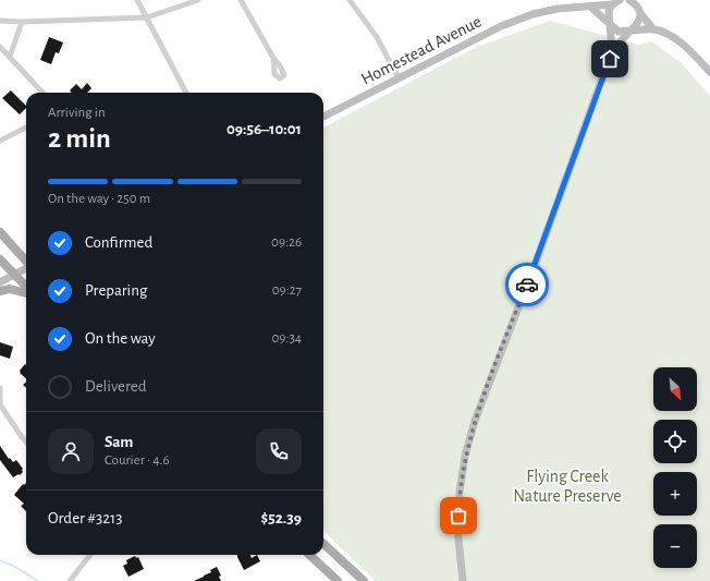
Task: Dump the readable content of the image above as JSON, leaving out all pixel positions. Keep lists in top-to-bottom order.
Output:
{
  "streets": {
    "street": ["Homestead Avenue"]
  },
  "parks": ["Flying Creek Nature Preserve"],
  "north": "bottom right",
  "page": {
    "heading": ["2 min", "Arriving in", "09:56–10:01"],
    "panel": [
      "Sam",
      "Courier · 4.6",
      "Order #3213",
      "$52.39"
    ],
    "bar": "On the way · 250 m",
    "list": [
      ["Confirmed", "09:26"],
      ["Preparing", "09:27"],
      ["On the way", "09:34"],
      "Delivered"
    ],
    "map_buttons": ["+", "−"]
  }
}
